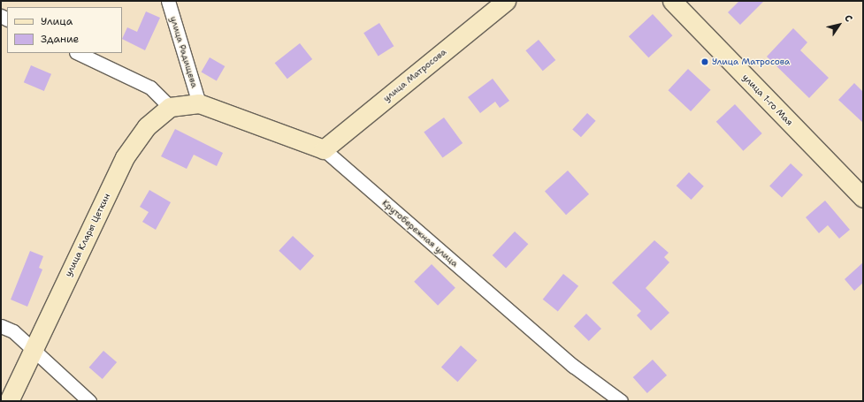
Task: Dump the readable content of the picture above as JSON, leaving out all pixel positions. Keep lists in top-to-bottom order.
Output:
{
  "streets": {
    "street": [
      "улица Радищева",
      "улица Матросова",
      "улица 1-го Мая",
      "Крутобережная улица",
      "улица Клары Цеткин"
    ]
  },
  "crossings": [
    ["улица Радищева", "Крутобережная улица"],
    ["улица Матросова", "Крутобережная улица"]
  ],
  "places": ["Улица Матросова"],
  "legend": ["Улица", "Здание"],
  "north": "top right"
}
